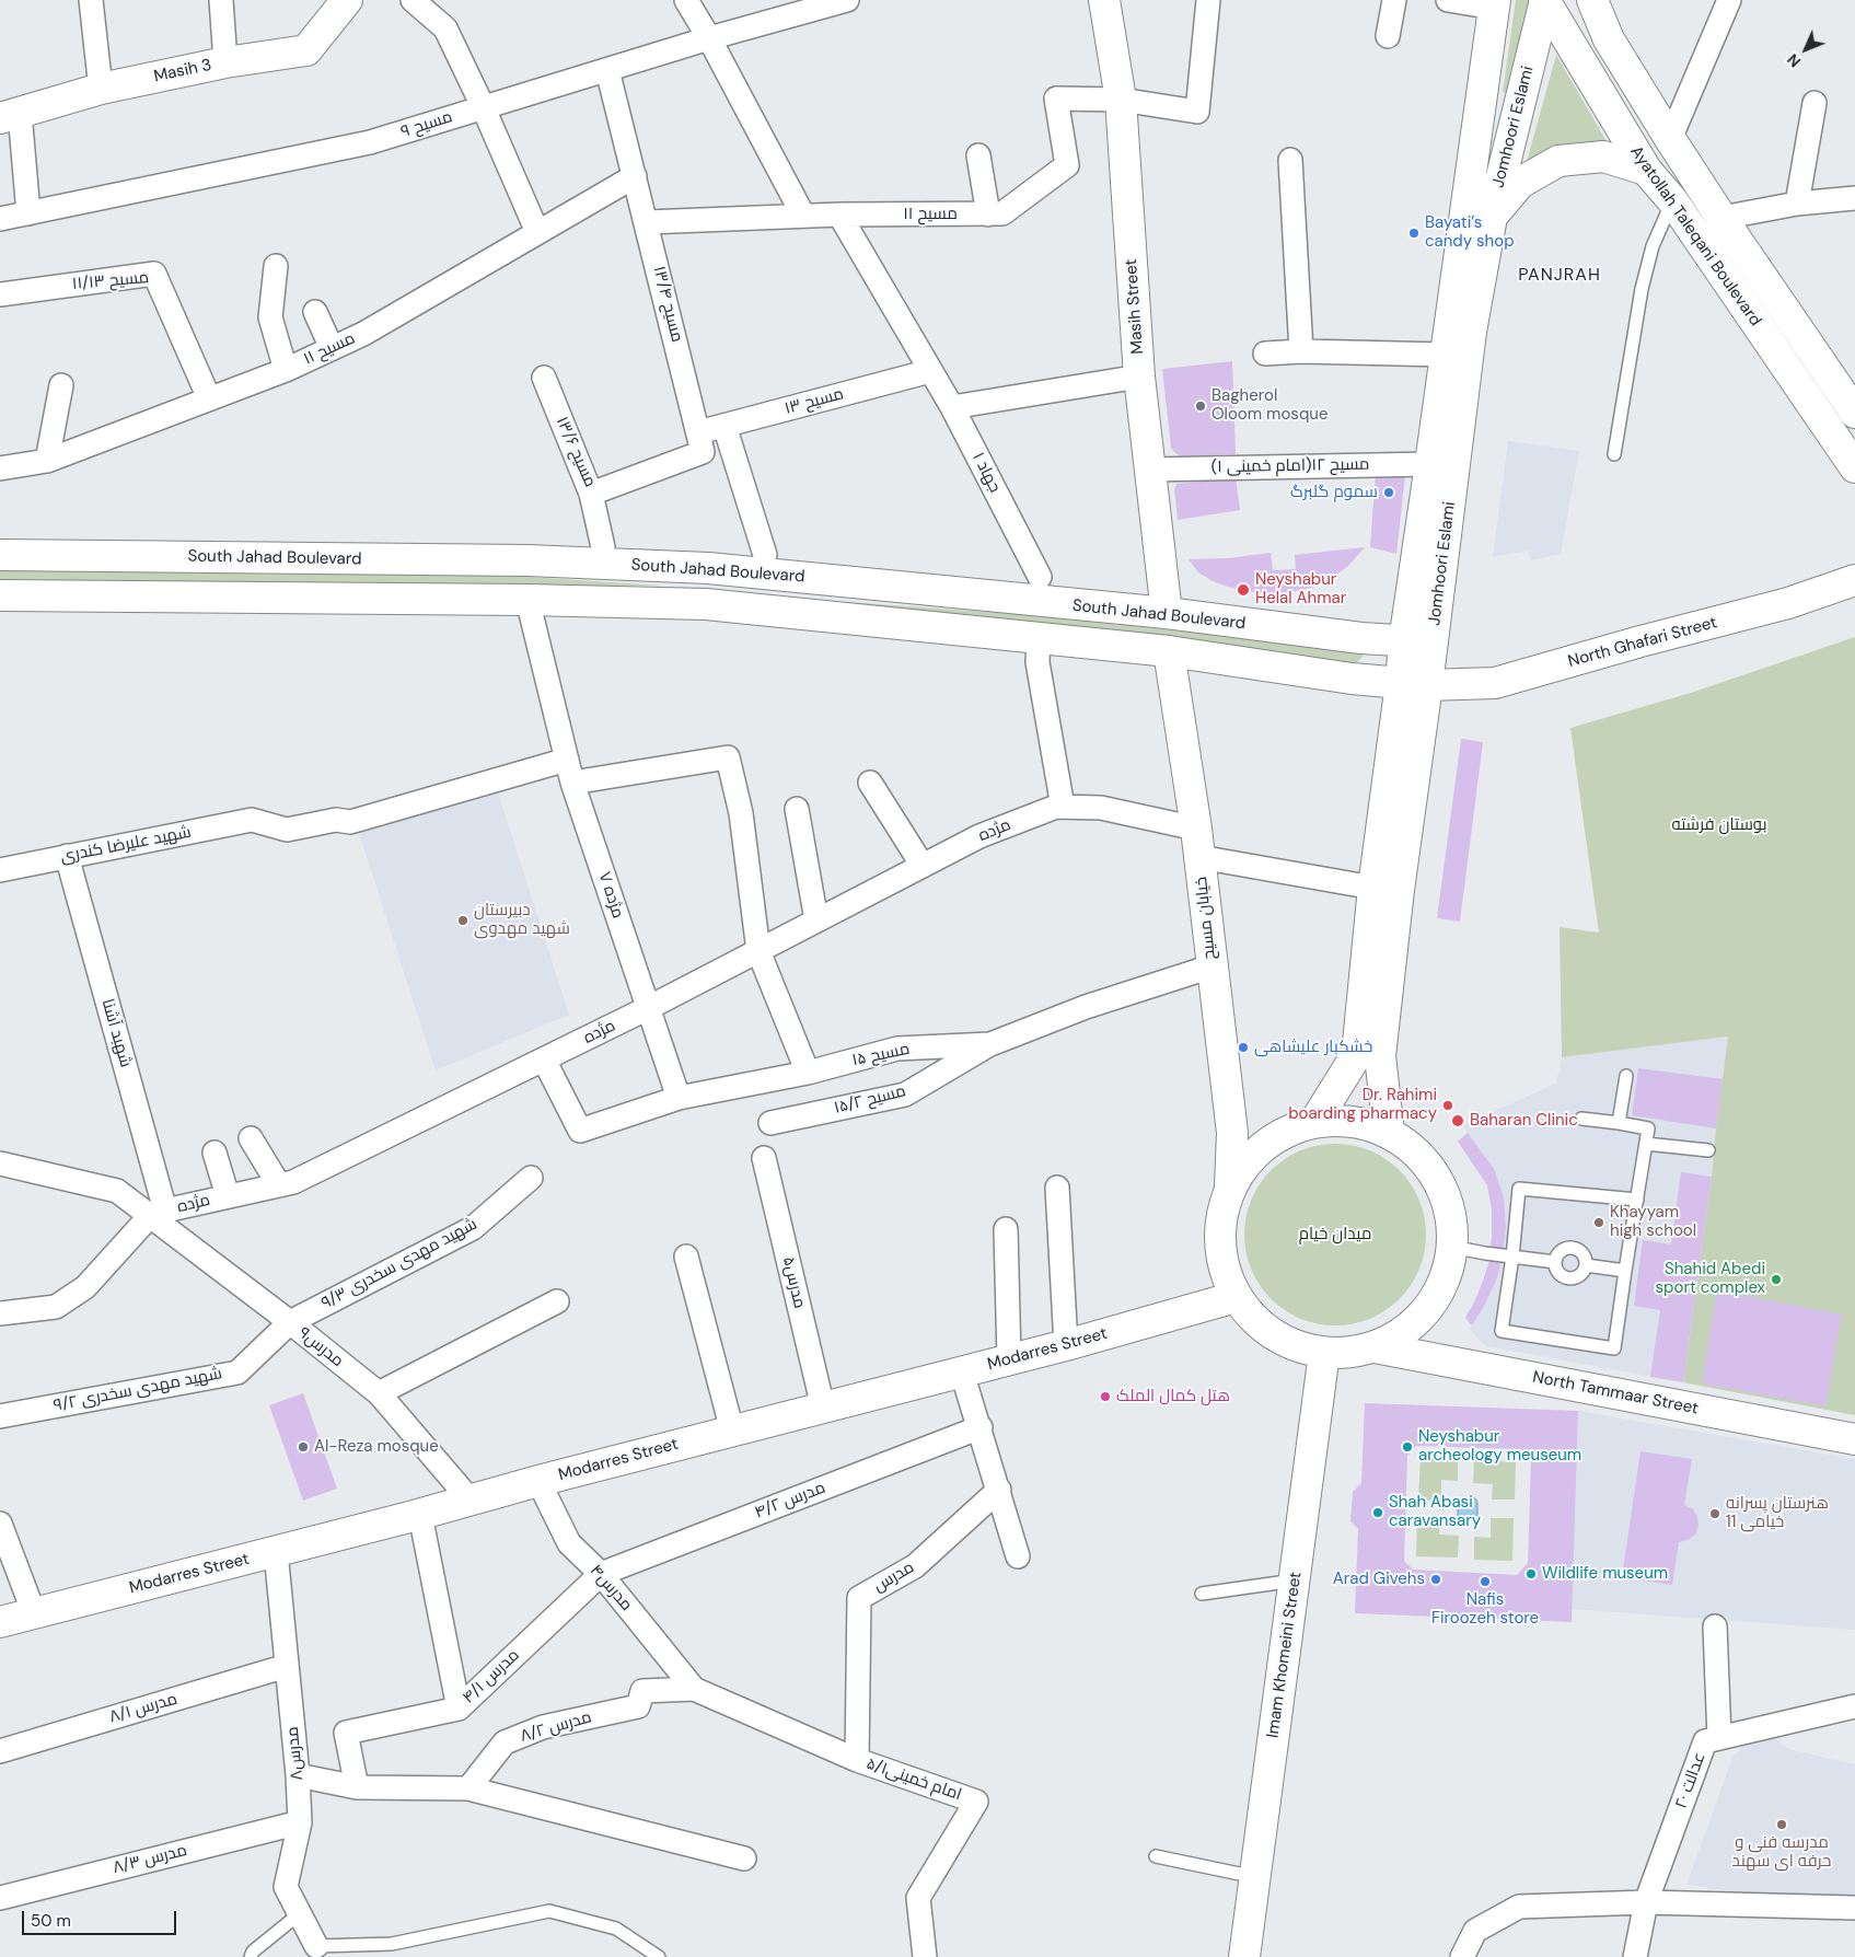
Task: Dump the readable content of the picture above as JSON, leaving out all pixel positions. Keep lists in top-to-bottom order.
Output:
{
  "streets": {
    "main road": [
      "Masih 3",
      "Jomhoori Eslami",
      "Ayatollah Taleqani Boulevard",
      "Masih Street",
      "South Jahad Boulevard",
      "North Ghafari Street",
      "خیابان مسیح",
      "Modarres Street",
      "North Tammaar Street",
      "Imam Khomeini Street"
    ],
    "street": [
      "مسیح ۹",
      "مسیح ۱۱",
      "مسیح ۱۱/۱۳",
      "مسیح ۱۳/۴",
      "مسیح ۱۳",
      "مسیح ۱۳/۶",
      "مسیح ۱۲(امام خمینی ۱)",
      "جهاد ۱",
      "مژده",
      "شهید علیرضا کندری",
      "مژده ۷",
      "شهبد آشنا",
      "مسیح ۱۵",
      "مسیح ۱۵/۲",
      "شهید مهدی سخدری ۹/۳",
      "مدرس۵",
      "مدرس۹",
      "شهید مهدی سخدری ۹/۲",
      "مدرس ۴/۲",
      "مدرس",
      "مدرس۴",
      "مدرس ۴/۱",
      "مدرس ۸/۱",
      "مدرس ۸/۲",
      "مدرس۸",
      "امام خمینی۵/۱",
      "عدالت ۲۰",
      "مدرس ۸/۳"
    ]
  },
  "crossings": [
    ["مسیح ۹", "مسیح ۱۳/۴"],
    ["Jomhoori Eslami", "Ayatollah Taleqani Boulevard"],
    ["Jomhoori Eslami", "مسیح ۱۲(امام خمینی ۱)"],
    ["Jomhoori Eslami", "South Jahad Boulevard"],
    ["Jomhoori Eslami", "North Ghafari Street"],
    ["Jomhoori Eslami", "مژده"],
    ["مسیح ۱۱", "مسیح ۱۱/۱۳"],
    ["مسیح ۱۱", "مسیح ۱۳/۴"],
    ["مسیح ۱۱", "Masih Street"],
    ["مسیح ۱۱", "جهاد ۱"],
    ["مسیح ۱۳/۴", "مسیح ۱۳"],
    ["مسیح ۱۳/۴", "مسیح ۱۳/۶"],
    ["Masih Street", "مسیح ۱۲(امام خمینی ۱)"],
    ["Masih Street", "South Jahad Boulevard"],
    ["مسیح ۱۳", "مسیح ۱۳/۶"],
    ["مسیح ۱۳", "جهاد ۱"],
    ["South Jahad Boulevard", "North Ghafari Street"],
    ["South Jahad Boulevard", "مژده ۷"],
    ["South Jahad Boulevard", "خیابان مسیح"],
    ["مژده", "مژده ۷"],
    ["مژده", "خیابان مسیح"],
    ["مژده", "شهبد آشنا"],
    ["مژده", "مسیح ۱۵"],
    ["مژده", "مدرس۹"],
    ["شهید علیرضا کندری", "مژده ۷"],
    ["شهید علیرضا کندری", "شهبد آشنا"],
    ["مژده ۷", "مسیح ۱۵"],
    ["خیابان مسیح", "مسیح ۱۵"],
    ["شهبد آشنا", "مدرس۹"],
    ["مسیح ۱۵", "مسیح ۱۵/۲"],
    ["شهید مهدی سخدری ۹/۳", "مدرس۹"],
    ["شهید مهدی سخدری ۹/۳", "شهید مهدی سخدری ۹/۲"],
    ["مدرس۵", "Modarres Street"],
    ["مدرس۹", "Modarres Street"],
    ["مدرس۹", "شهید مهدی سخدری ۹/۲"],
    ["Modarres Street", "مدرس۴"],
    ["Modarres Street", "مدرس۸"],
    ["مدرس ۴/۲", "مدرس۴"],
    ["مدرس ۴/۲", "مدرس ۴/۱"],
    ["مدرس", "امام خمینی۵/۱"],
    ["مدرس۴", "مدرس ۴/۱"],
    ["مدرس۴", "مدرس ۸/۲"],
    ["مدرس۴", "امام خمینی۵/۱"],
    ["مدرس ۸/۱", "مدرس۸"],
    ["مدرس ۸/۲", "امام خمینی۵/۱"],
    ["مدرس۸", "مدرس ۸/۳"]
  ],
  "districts": ["PANJRAH"],
  "parks": ["بوستان فرشته", "میدان خیام"],
  "places": [
    "Bayati’s candy shop",
    "Bagherol Oloom mosque",
    "سموم گلبرگ",
    "Neyshabur Helal Ahmar",
    "دبیرستان شهید مهدوی",
    "خشکبار علیشاهی",
    "Dr. Rahimi boarding pharmacy",
    "Baharan Clinic",
    "Khayyam high school",
    "Shahid Abedi sport complex",
    "هتل کمال الملک",
    "Al-Reza mosque",
    "Neyshabur archeology meuseum",
    "Shah Abasi caravansary",
    "هنرستان پسرانه خیامی 11",
    "Wildlife museum",
    "Arad Givehs",
    "Nafis Firoozeh store",
    "مدرسه فنی و حرفه ای سهند"
  ],
  "scale_bar": "50 m",
  "north": "bottom left"
}
